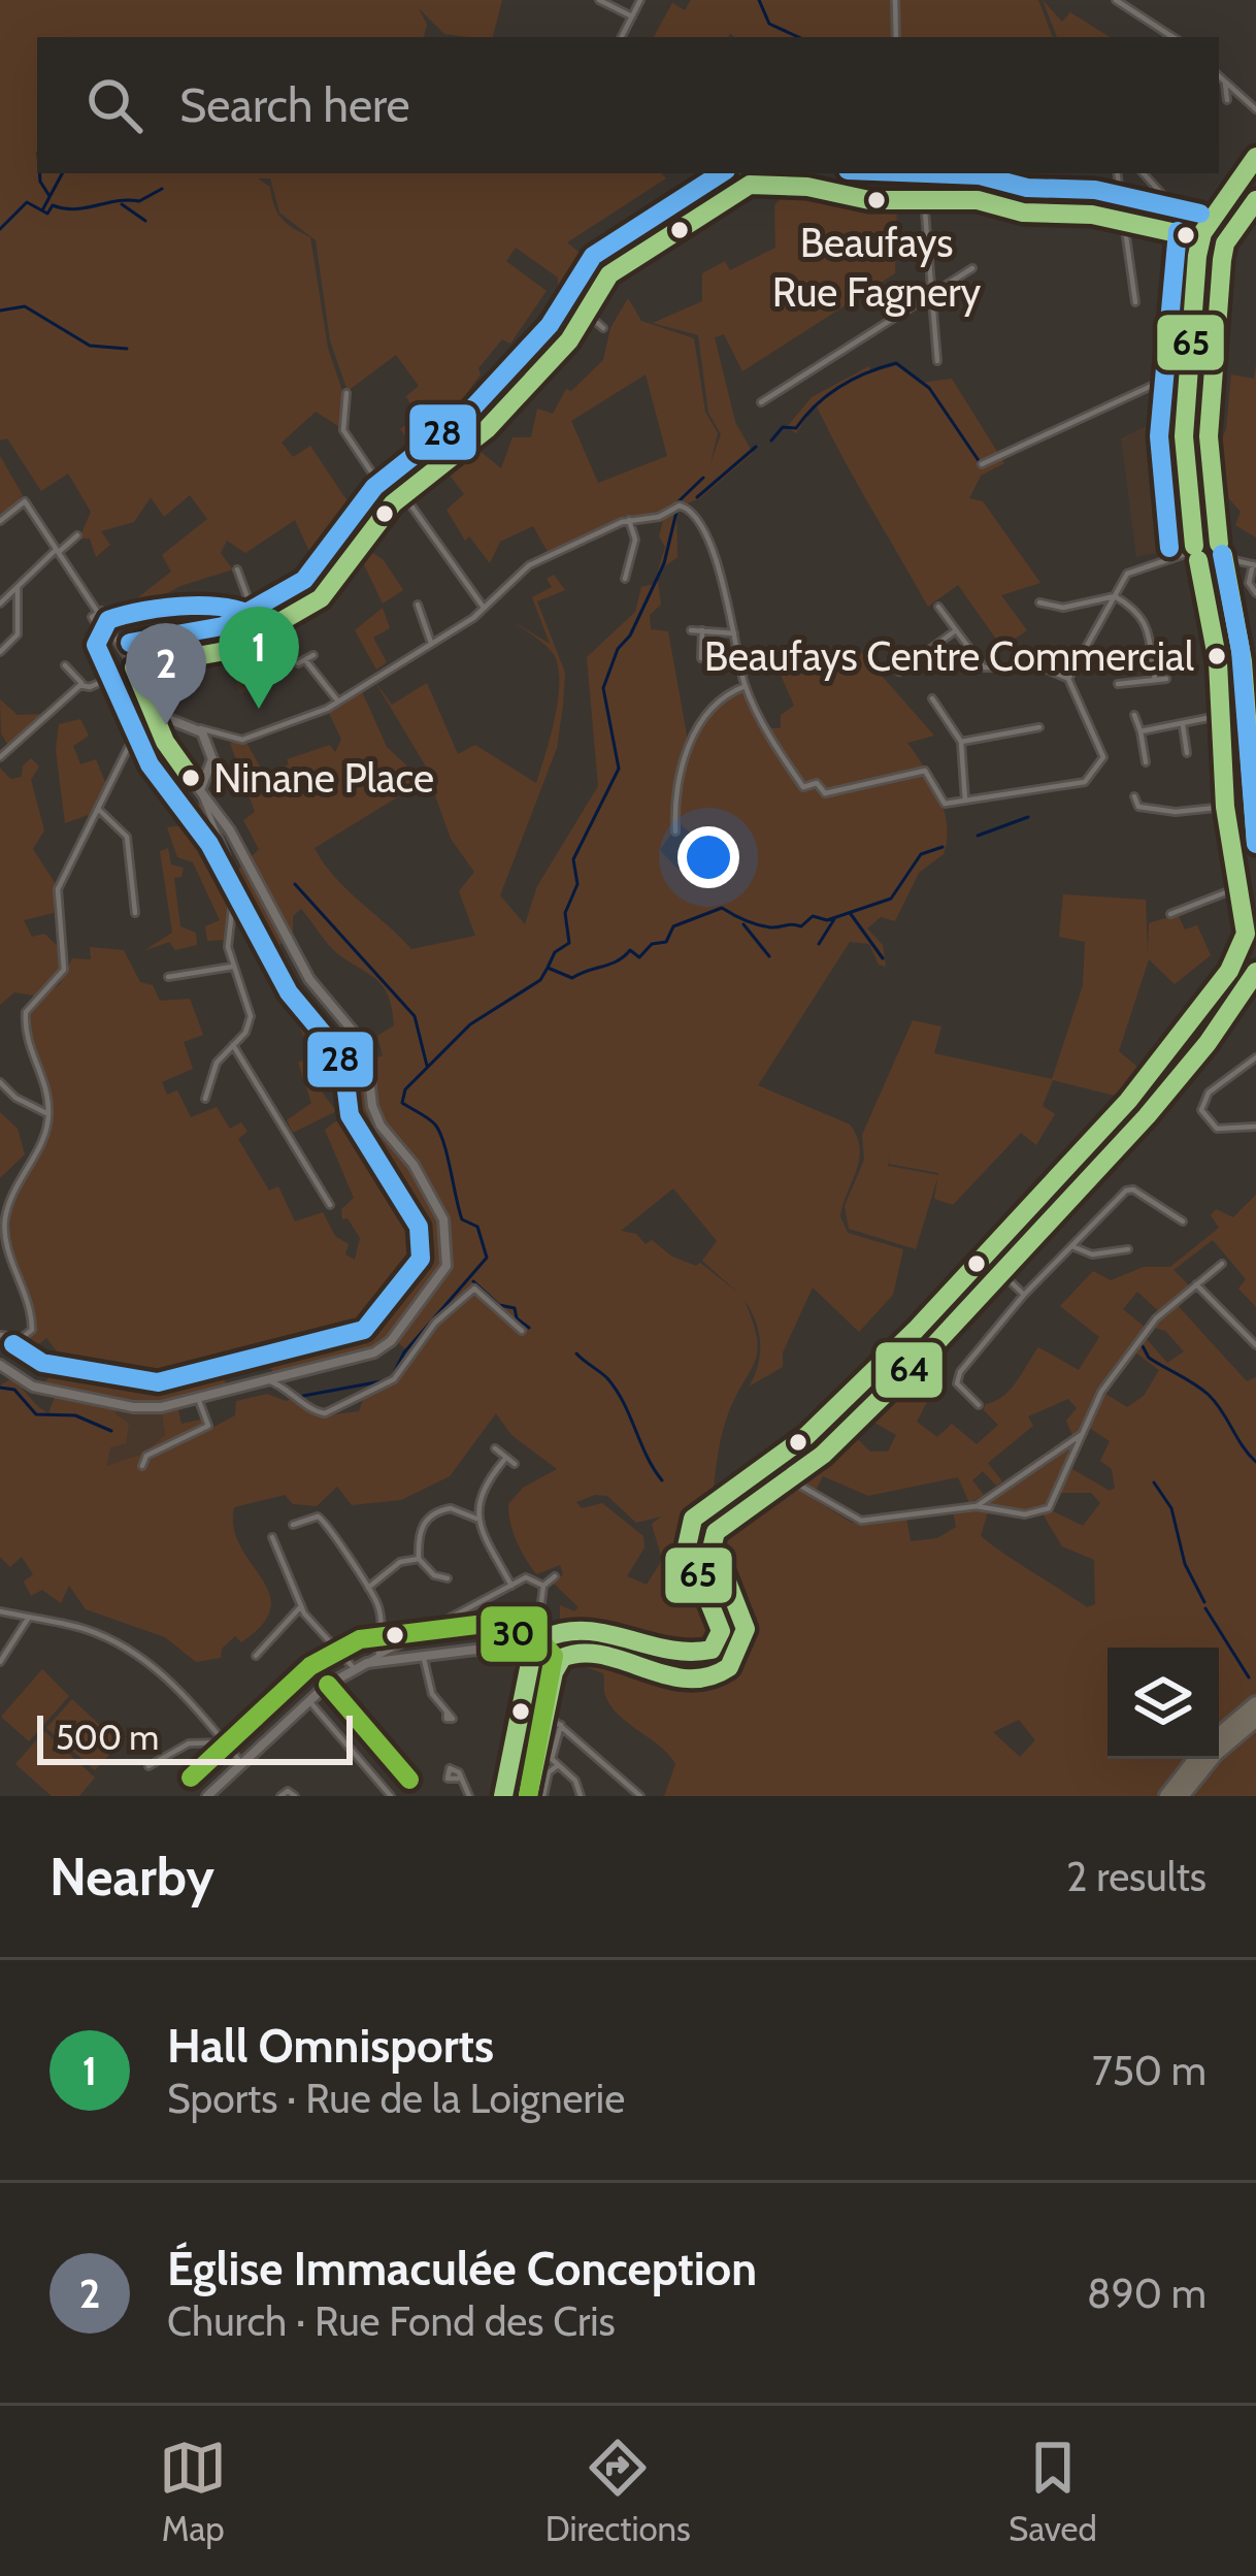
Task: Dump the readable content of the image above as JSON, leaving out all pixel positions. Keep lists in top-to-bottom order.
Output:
{
  "places": ["Beaufays Rue Fagnery", "Beaufays Centre Commercial", "Ninane Place"],
  "lines": [
    "transit line 65",
    "transit line 28",
    "transit line 64",
    "transit line 30"
  ],
  "scale_bar": "500 m",
  "page": {
    "search": "Search here",
    "pins": ["1", "2"],
    "scale": "500 m",
    "heading": ["Nearby", "2 results"],
    "list": [
      {
        "mark": "1",
        "name": "Hall Omnisports",
        "note": "Sports · Rue de la Loignerie",
        "value": "750 m"
      },
      {
        "mark": "2",
        "name": "Église Immaculée Conception",
        "note": "Church · Rue Fond des Cris",
        "value": "890 m"
      }
    ],
    "nav": ["Map", "Directions", "Saved"]
  }
}
